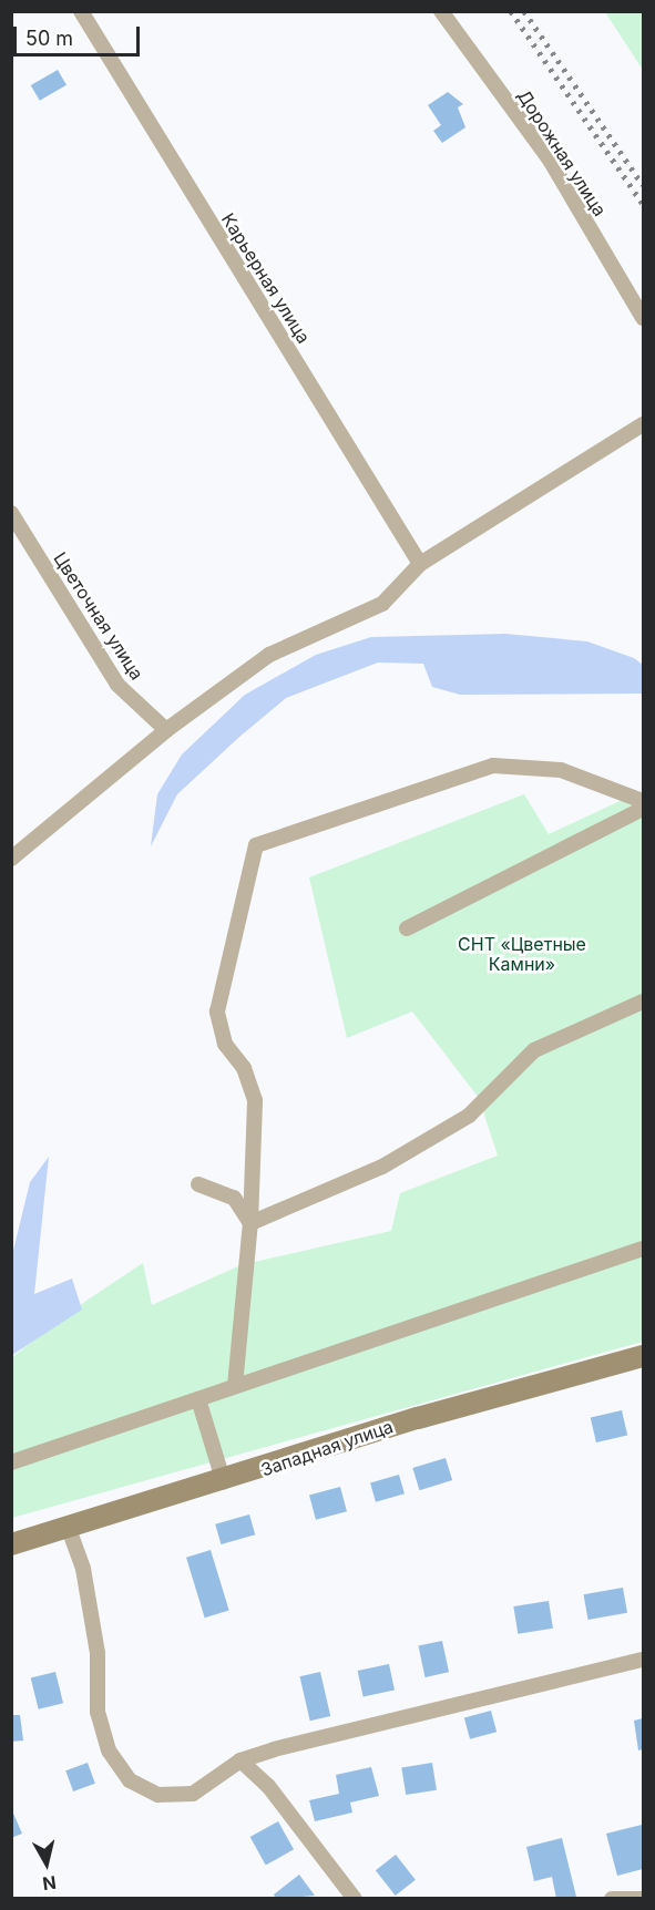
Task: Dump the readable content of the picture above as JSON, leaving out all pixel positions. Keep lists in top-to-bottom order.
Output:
{
  "streets": {
    "main road": ["Западная улица"],
    "street": ["Дорожная улица", "Карьерная улица", "Цветочная улица"]
  },
  "parks": ["СНТ «Цветные Камни»"],
  "scale_bar": "50 m",
  "north": "bottom"
}
